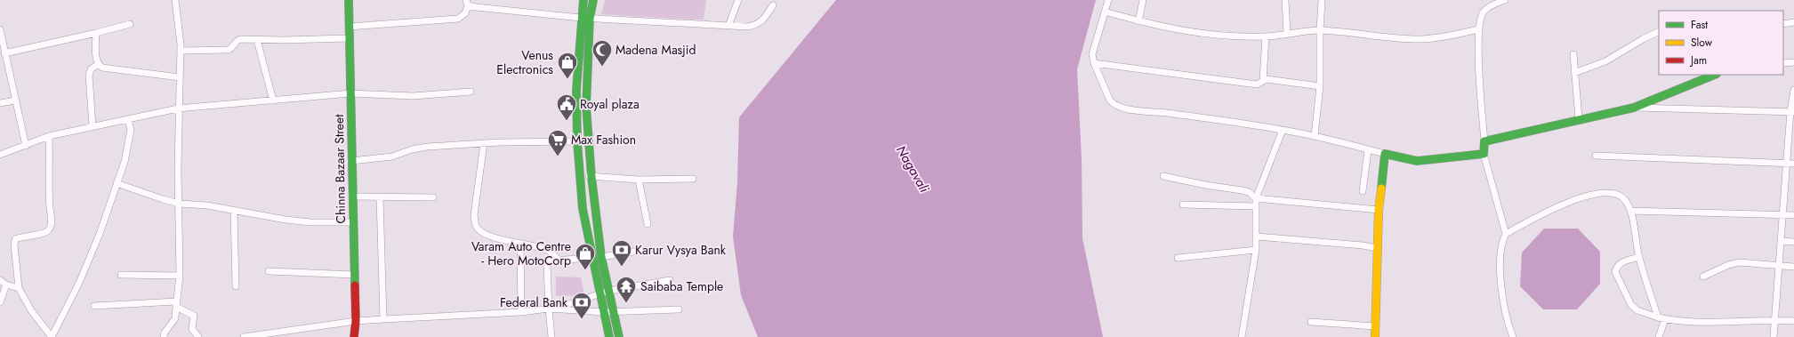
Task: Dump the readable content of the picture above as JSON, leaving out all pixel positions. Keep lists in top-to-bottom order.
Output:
{
  "streets": {
    "street": ["Chinna Bazaar Street"]
  },
  "water": ["Nagavali"],
  "places": {
    "mosque": ["Madena Masjid"],
    "shop": ["Venus Electronics", "Varam Auto Centre - Hero MotoCorp"],
    "public building": ["Royal plaza"],
    "supermarket": ["Max Fashion"],
    "bank": ["Karur Vysya Bank", "Federal Bank"],
    "temple": ["Saibaba Temple"]
  },
  "legend": ["Fast", "Slow", "Jam"]
}
